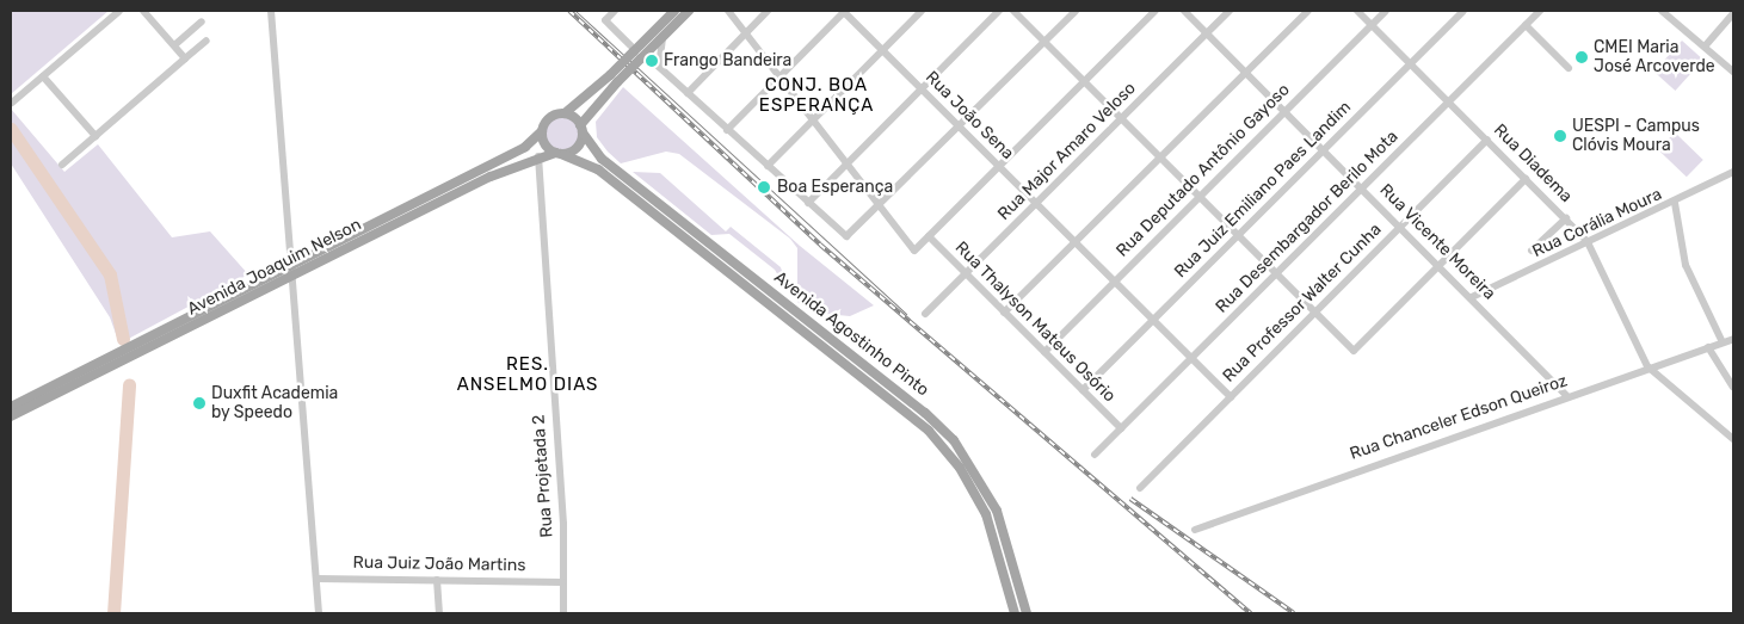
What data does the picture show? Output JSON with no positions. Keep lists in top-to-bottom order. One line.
{"streets":{"main road":["Avenida Joaquim Nelson","Avenida Agostinho Pinto"],"street":["Rua João Sena","Rua Major Amaro Veloso","Rua Diadema","Rua Deputado Antônio Gayoso","Rua Juiz Emiliano Paes Landim","Rua Desembargador Berilo Mota","Rua Corália Moura","Rua Vicente Moreira","Rua Professor Walter Cunha","Rua Thalyson Mateus Osório","Rua Chanceler Edson Queiroz","Rua Projetada 2","Rua Juiz João Martins"]},"crossings":[["Rua João Sena","Rua Major Amaro Veloso"],["Rua Major Amaro Veloso","Rua Vicente Moreira"],["Rua Major Amaro Veloso","Rua Thalyson Mateus Osório"],["Rua Diadema","Rua Deputado Antônio Gayoso"],["Rua Diadema","Rua Juiz Emiliano Paes Landim"],["Rua Diadema","Rua Desembargador Berilo Mota"],["Rua Diadema","Rua Corália Moura"],["Rua Diadema","Rua Professor Walter Cunha"],["Rua Diadema","Rua Chanceler Edson Queiroz"],["Rua Deputado Antônio Gayoso","Rua Vicente Moreira"],["Rua Deputado Antônio Gayoso","Rua Thalyson Mateus Osório"],["Rua Juiz Emiliano Paes Landim","Rua Vicente Moreira"],["Rua Juiz Emiliano Paes Landim","Rua Thalyson Mateus Osório"],["Rua Desembargador Berilo Mota","Rua Vicente Moreira"],["Rua Desembargador Berilo Mota","Rua Thalyson Mateus Osório"],["Rua Corália Moura","Rua Vicente Moreira"],["Rua Vicente Moreira","Rua Professor Walter Cunha"],["Rua Vicente Moreira","Rua Chanceler Edson Queiroz"],["Avenida Joaquim Nelson","Avenida Agostinho Pinto"],["Avenida Joaquim Nelson","Rua Projetada 2"],["Rua Projetada 2","Rua Juiz João Martins"]],"districts":["CONJ. BOA ESPERANÇA","RES. ANSELMO DIAS"],"places":["CMEI Maria José Arcoverde","Frango Bandeira","UESPI - Campus Clóvis Moura","Boa Esperança","Duxfit Academia by Speedo"]}
